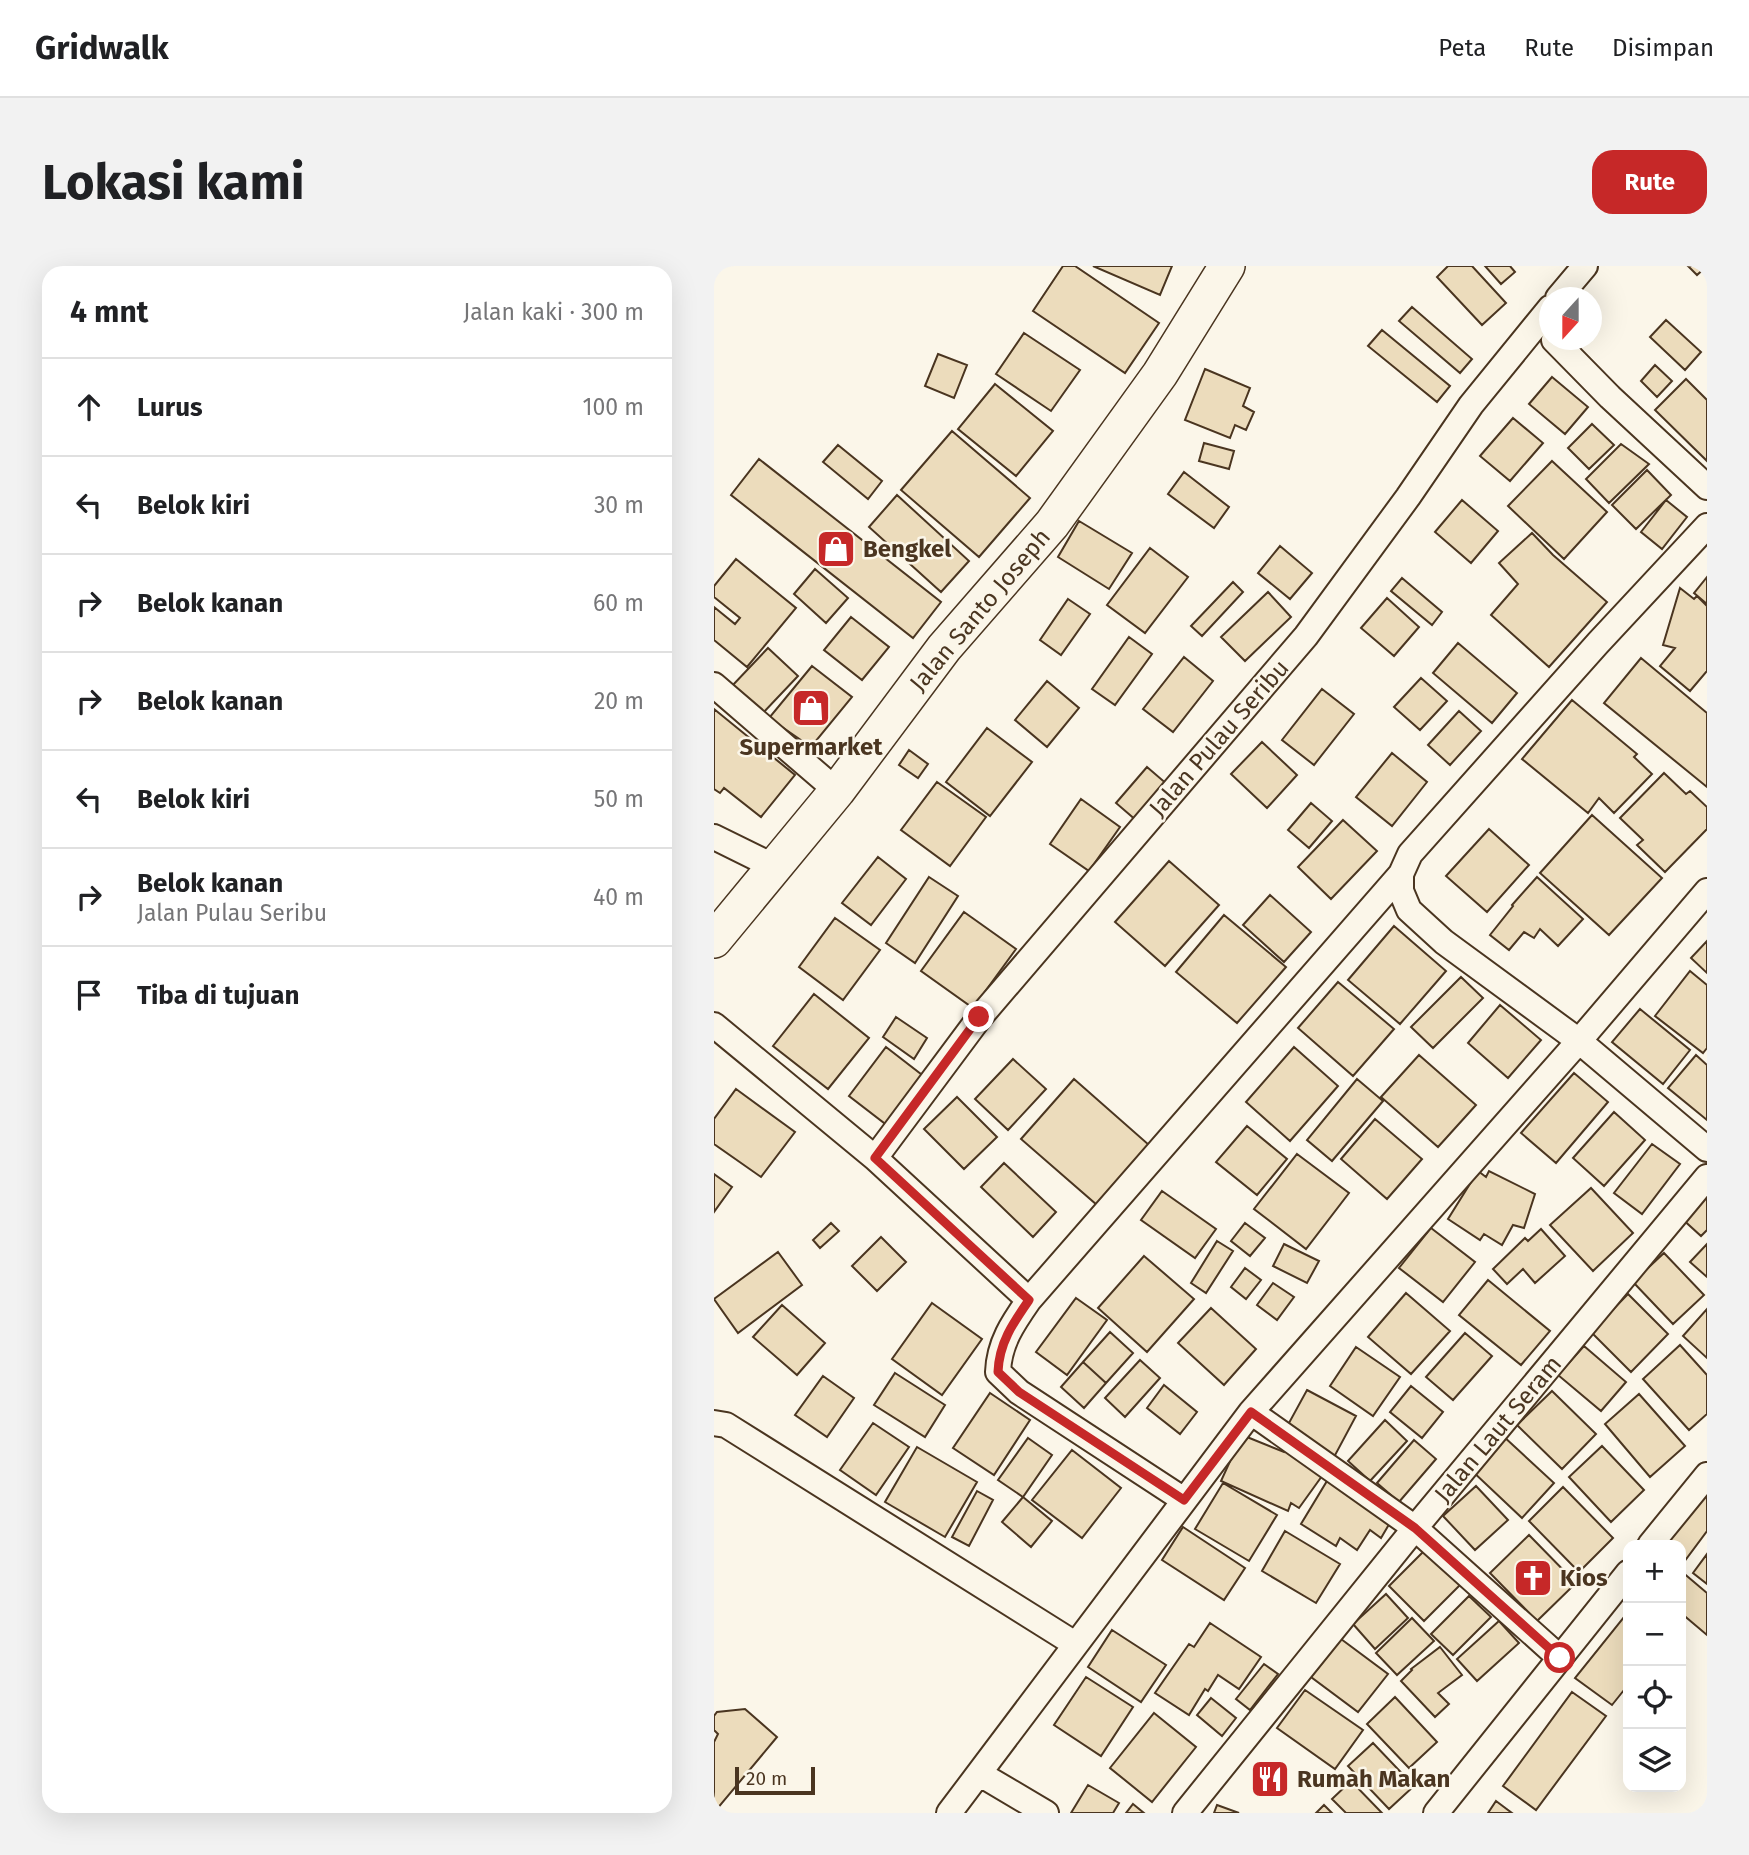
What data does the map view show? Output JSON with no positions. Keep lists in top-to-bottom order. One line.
{"streets":{"main road":["Jalan Santo Joseph"],"street":["Jalan Pulau Seribu","Jalan Laut Seram"]},"places":{"shop":["Bengkel","Supermarket"],"church":["Kios"],"restaurant":["Rumah Makan"]},"scale_bar":"20 m","north":"bottom","page":{"header":"Gridwalk","nav":["Peta","Rute","Disimpan"],"buttons":"Rute","title":"Lokasi kami","heading":["4 mnt","Jalan kaki · 300 m"],"list":[["Lurus","100 m"],["Belok kiri","30 m"],["Belok kanan","60 m"],["Belok kanan","20 m"],["Belok kiri","50 m"],["Belok kanan","Jalan Pulau Seribu","40 m"],"Tiba di tujuan"],"map_buttons":["+","−"],"scale":"20 m"}}
